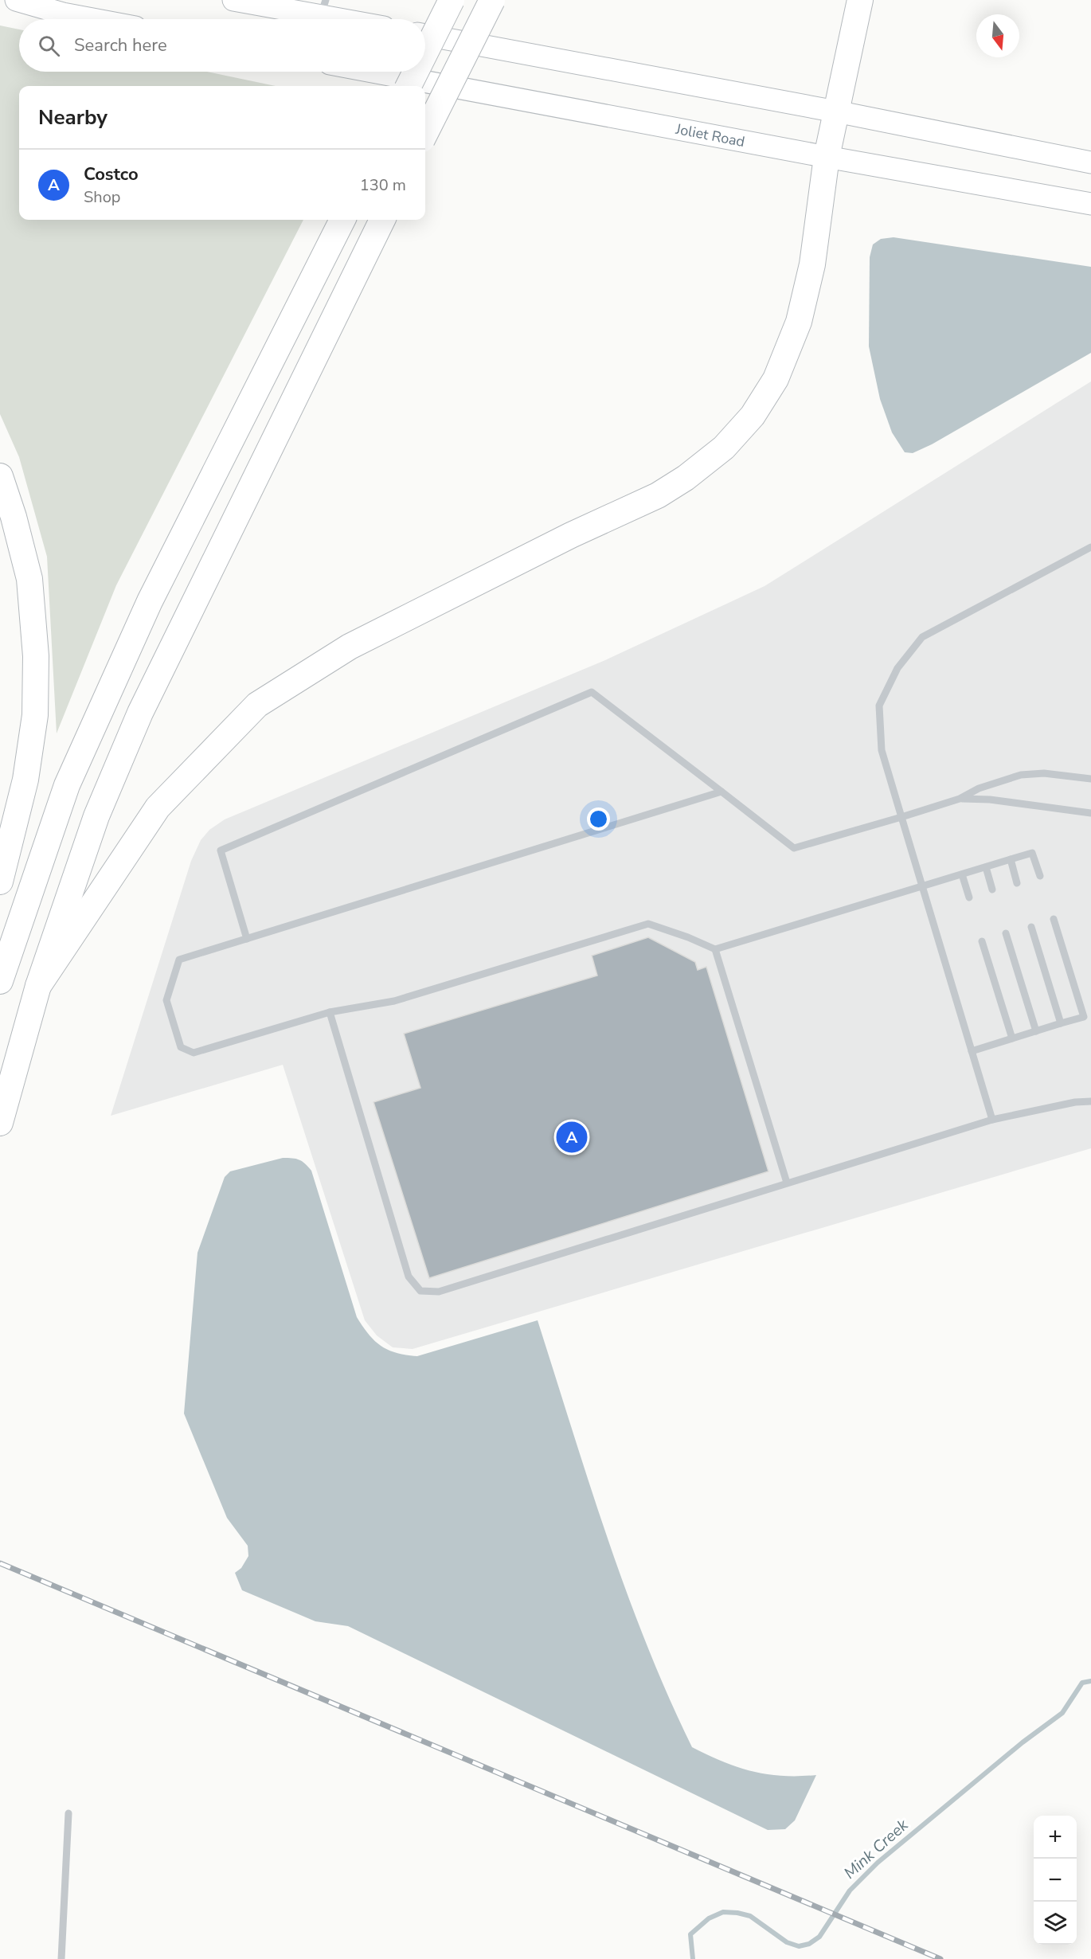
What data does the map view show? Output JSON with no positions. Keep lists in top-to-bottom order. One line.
{"streets":{"main road":["Joliet Road"]},"water":["Mink Creek"],"north":"bottom","page":{"search":"Search here","heading":"Nearby","list":[{"mark":"A","name":"Costco","note":"Shop","value":"130 m"}],"pins":"A","map_buttons":["+","−"]}}
